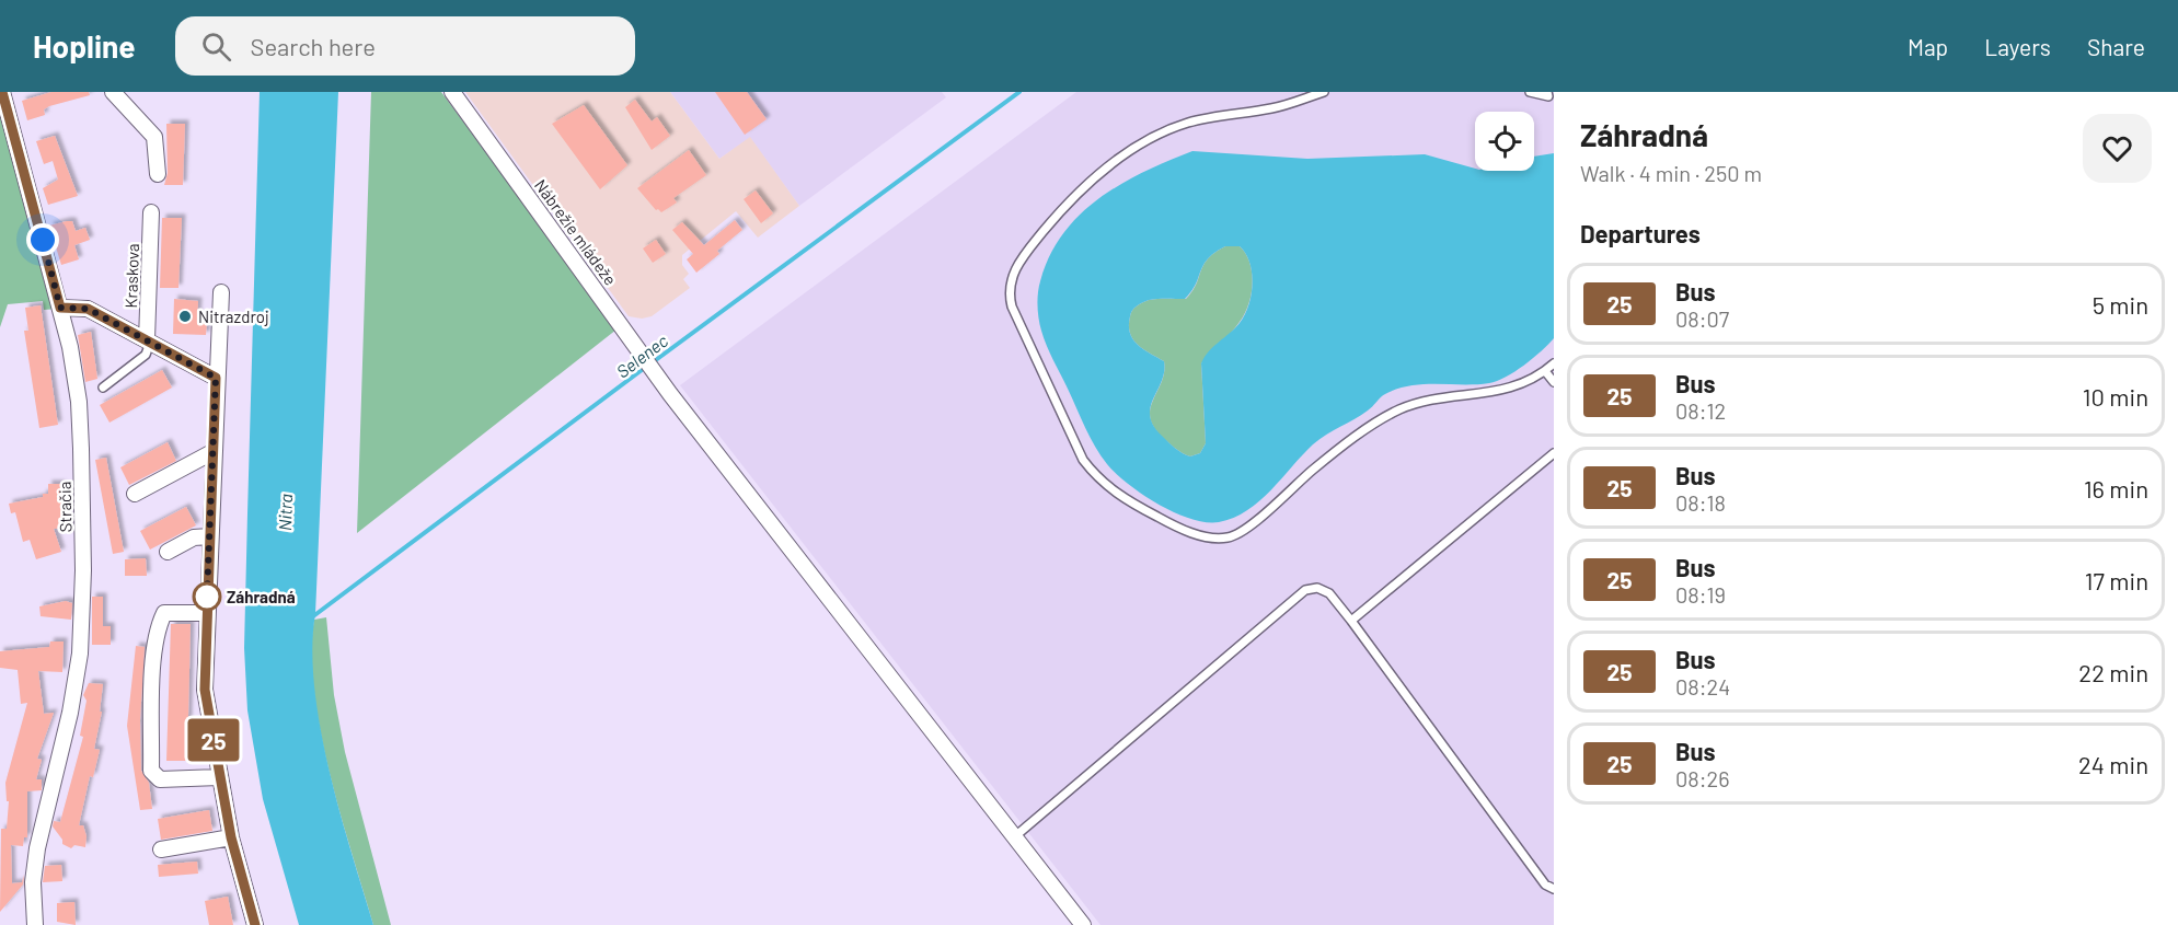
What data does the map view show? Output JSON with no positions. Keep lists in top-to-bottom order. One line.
{"streets":{"street":["Nábrežie mládeže","Kraskova","Stračia"]},"water":["Selenec","Nitra"],"places":["Nitrazdroj","Záhradná"],"lines":["bus line 25"],"page":{"header":"Hopline","search":"Search here","nav":["Map","Layers","Share"],"on_map":"25","heading":[["Záhradná","Walk · 4 min · 250 m"],"Departures"],"list":[{"mark":"25","name":"Bus","note":"08:07","value":"5 min"},{"mark":"25","name":"Bus","note":"08:12","value":"10 min"},{"mark":"25","name":"Bus","note":"08:18","value":"16 min"},{"mark":"25","name":"Bus","note":"08:19","value":"17 min"},{"mark":"25","name":"Bus","note":"08:24","value":"22 min"},{"mark":"25","name":"Bus","note":"08:26","value":"24 min"}]}}
